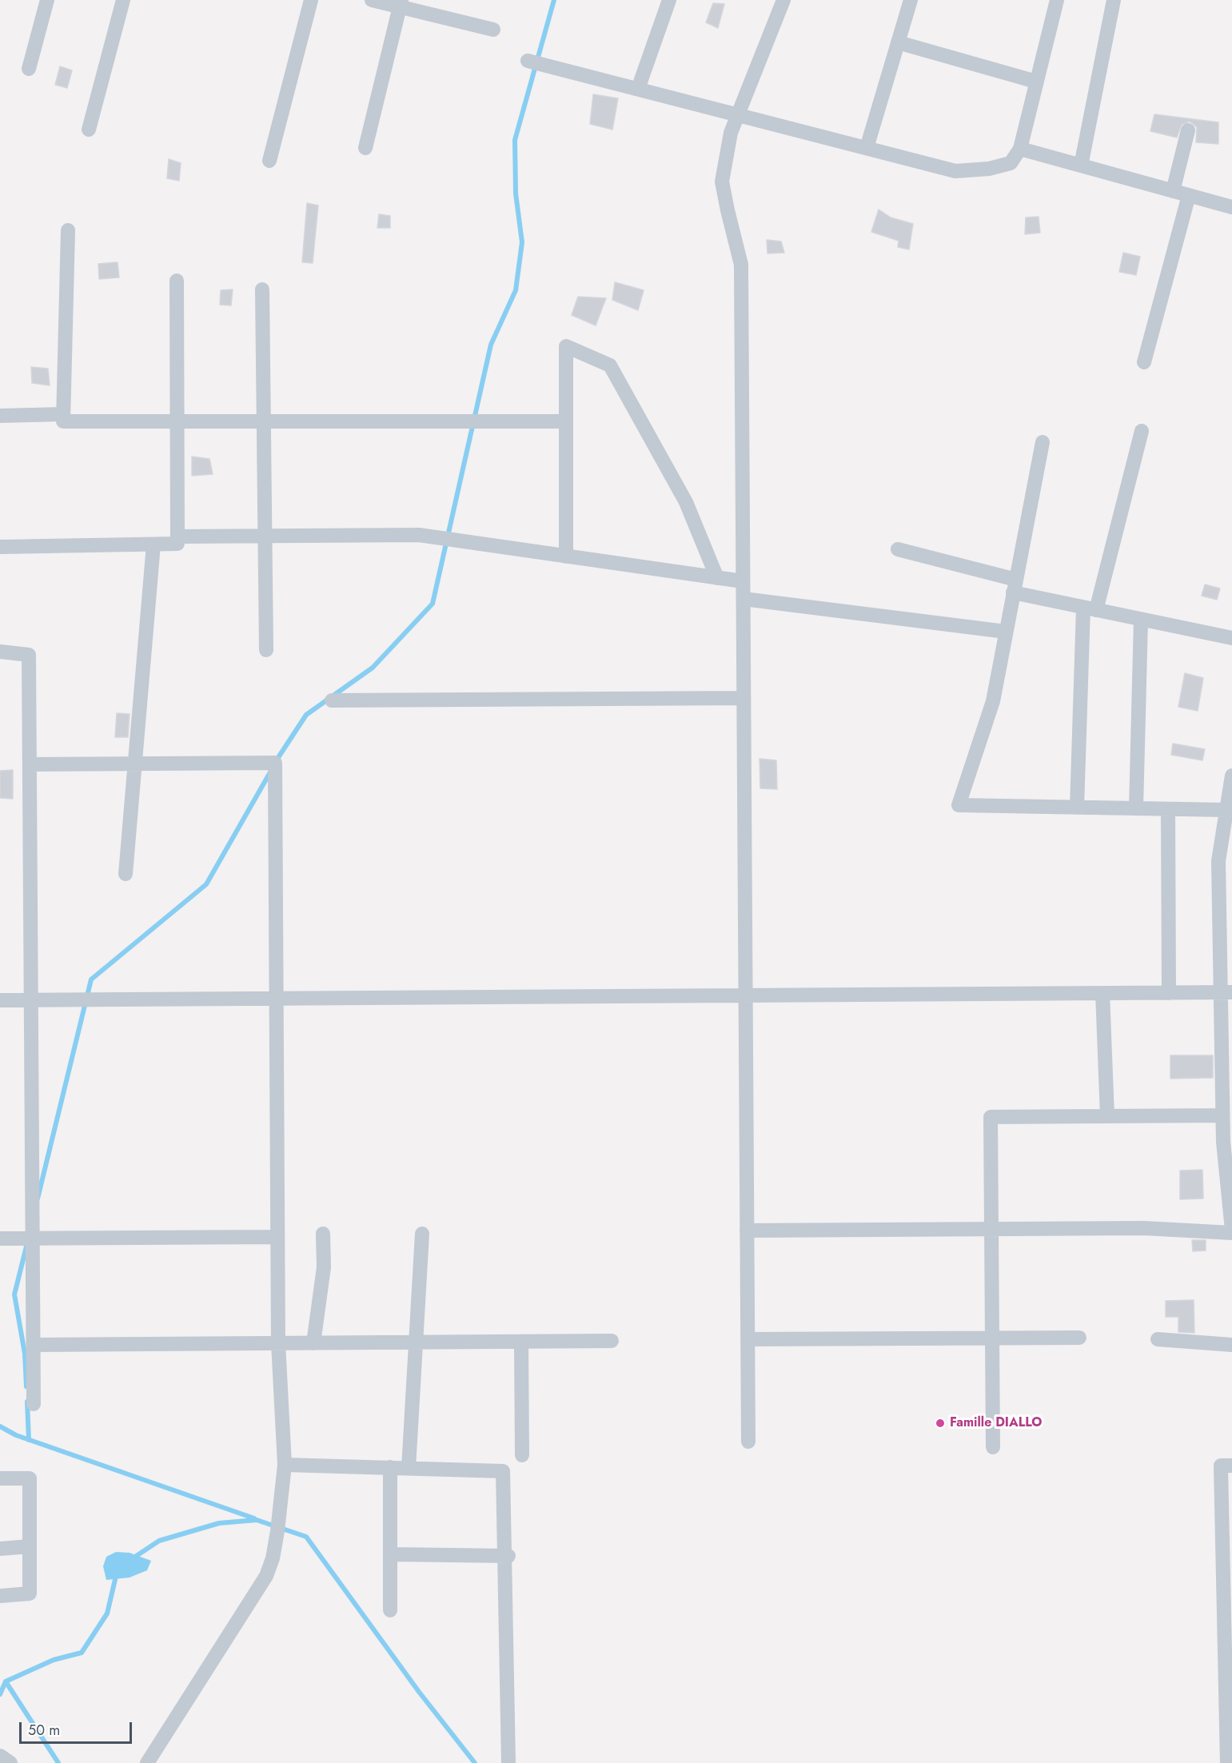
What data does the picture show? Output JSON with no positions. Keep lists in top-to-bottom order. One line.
{"places":["Famille DIALLO"],"scale_bar":"50 m"}
